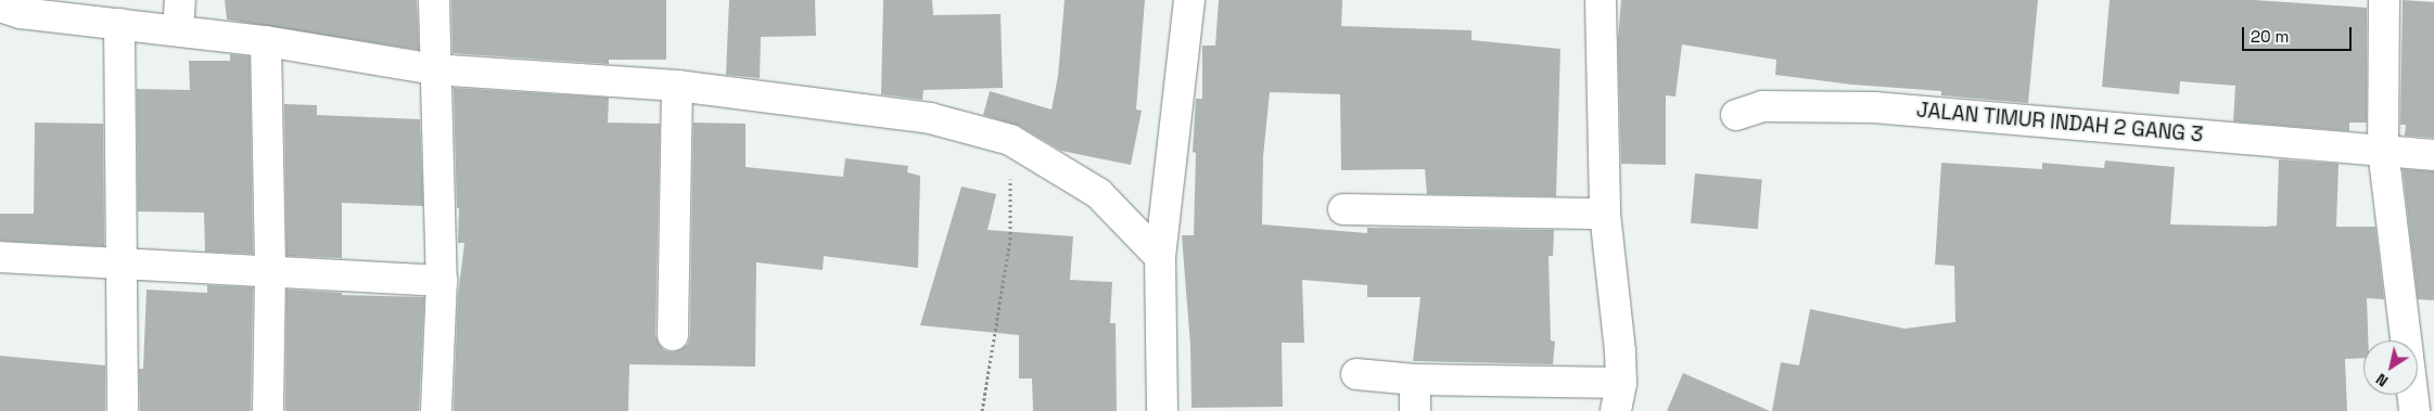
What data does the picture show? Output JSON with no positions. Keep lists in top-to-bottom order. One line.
{"streets":{"street":["JALAN TIMUR INDAH 2 GANG 3"]},"scale_bar":"20 m","north":"bottom left"}
